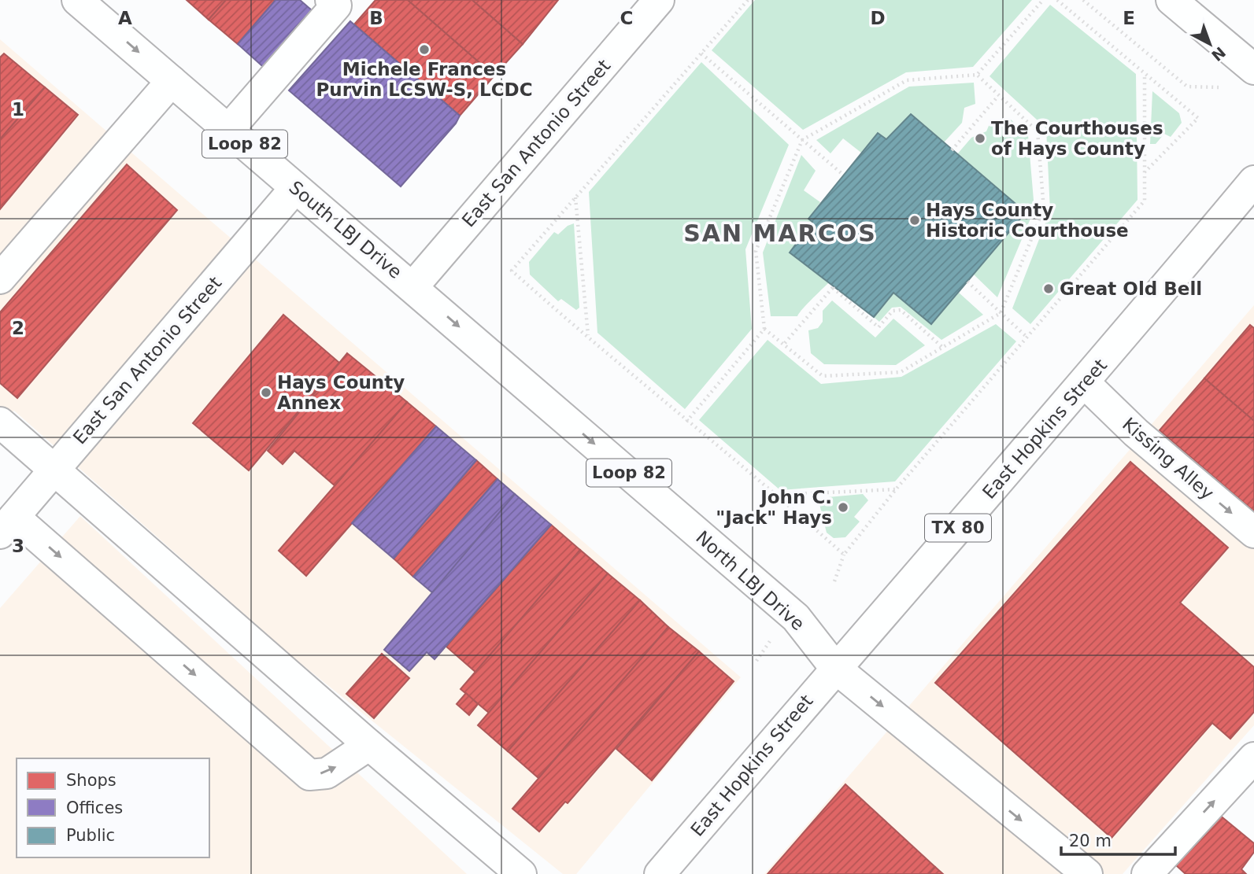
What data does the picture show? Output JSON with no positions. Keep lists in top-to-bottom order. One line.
{"streets":{"main road":["East San Antonio Street","Loop 82","South LBJ Drive","East Hopkins Street","Kissing Alley","TX 80","North LBJ Drive"]},"crossings":[["East San Antonio Street","South LBJ Drive"],["East San Antonio Street","North LBJ Drive"],["South LBJ Drive","North LBJ Drive"],["East Hopkins Street","Kissing Alley"],["East Hopkins Street","North LBJ Drive"]],"one_way":["Kissing Alley","North LBJ Drive"],"districts":["SAN MARCOS"],"places":["Michele Frances Purvin LCSW-S, LCDC","The Courthouses of Hays County","Hays County Historic Courthouse","Great Old Bell","Hays County Annex","John C. \"Jack\" Hays"],"legend":["Shops","Offices","Public"],"scale_bar":"20 m","north":"bottom right","grid":{"columns":["A","B","C","D","E"],"rows":["1","2","3"]}}
